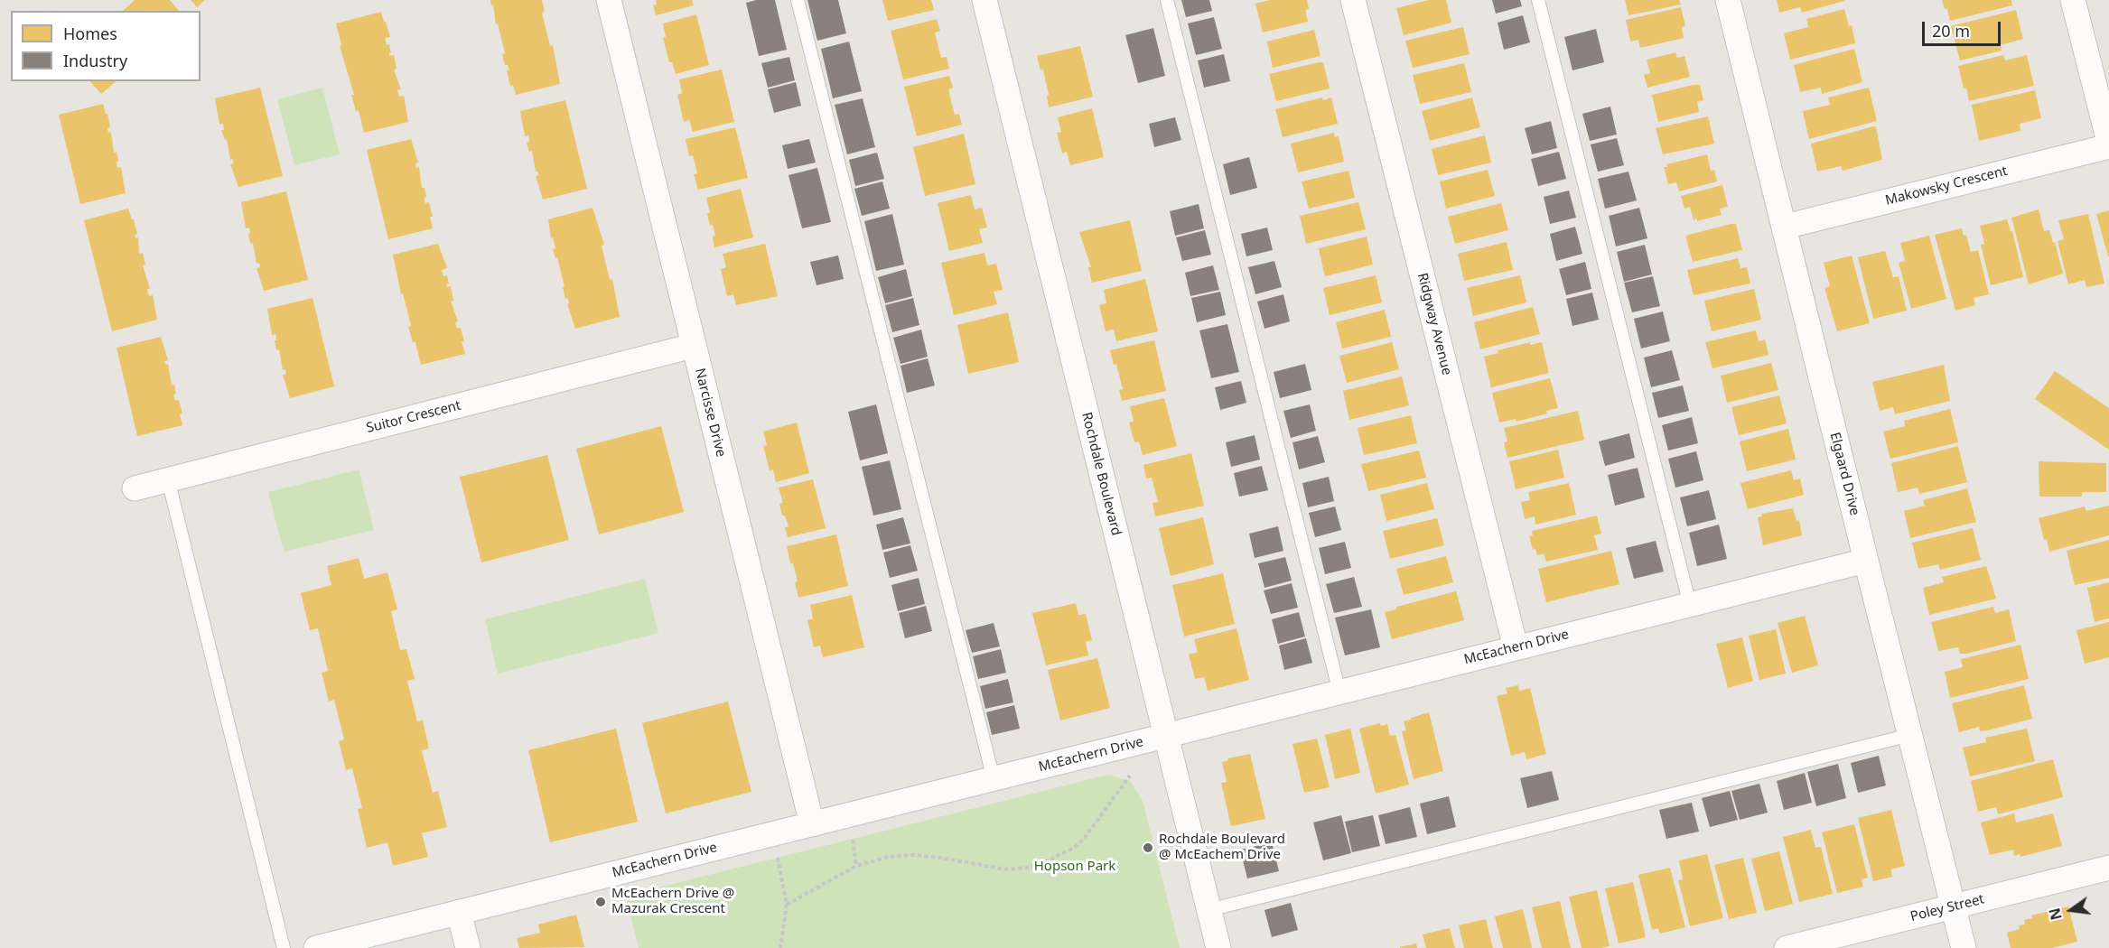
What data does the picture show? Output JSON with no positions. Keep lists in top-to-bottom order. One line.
{"streets":{"street":["Makowsky Crescent","Ridgway Avenue","Narcisse Drive","Suitor Crescent","Rochdale Boulevard","Elgaard Drive","McEachern Drive","Poley Street"]},"crossings":[["Makowsky Crescent","Elgaard Drive"],["Ridgway Avenue","McEachern Drive"],["Narcisse Drive","Suitor Crescent"],["Narcisse Drive","McEachern Drive"],["Rochdale Boulevard","McEachern Drive"],["Elgaard Drive","McEachern Drive"],["Elgaard Drive","Poley Street"]],"parks":["Hopson Park"],"places":["Rochdale Boulevard @ McEachem Drive","McEachern Drive @ Mazurak Crescent"],"legend":["Homes","Industry"],"scale_bar":"20 m","north":"left"}
